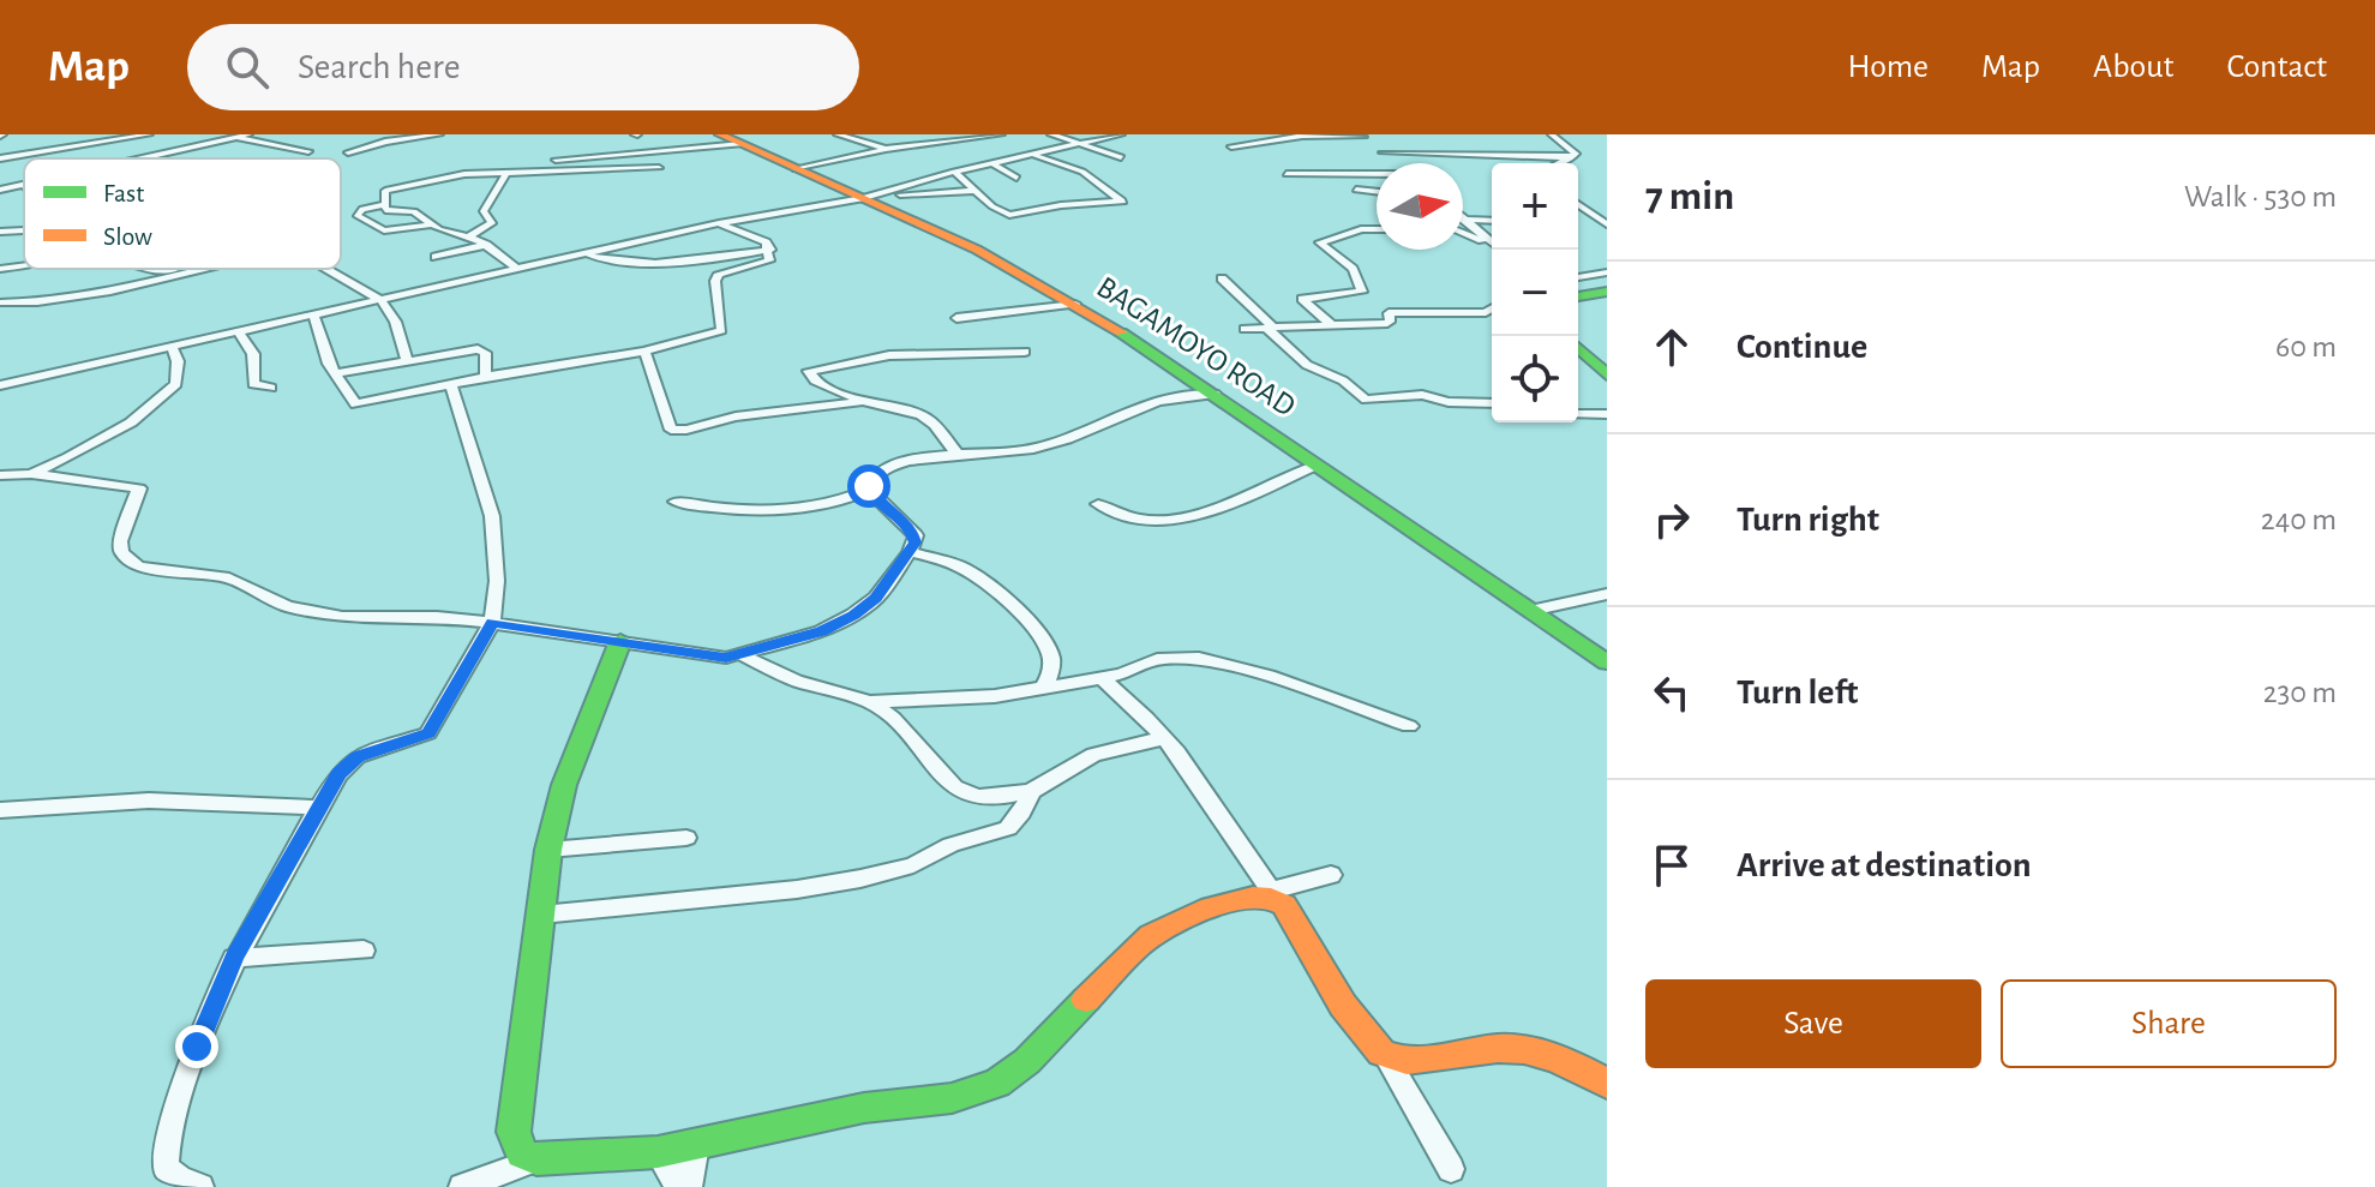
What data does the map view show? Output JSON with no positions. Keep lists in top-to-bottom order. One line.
{"streets":{"main road":["BAGAMOYO ROAD"]},"legend":["Fast","Slow"],"north":"right","page":{"header":"Map","search":"Search here","nav":["Home","Map","About","Contact"],"heading":["7 min","Walk · 530 m"],"map_buttons":["+","−"],"list":[["Continue","60 m"],["Turn right","240 m"],["Turn left","230 m"],"Arrive at destination"],"buttons":["Save","Share"]}}
